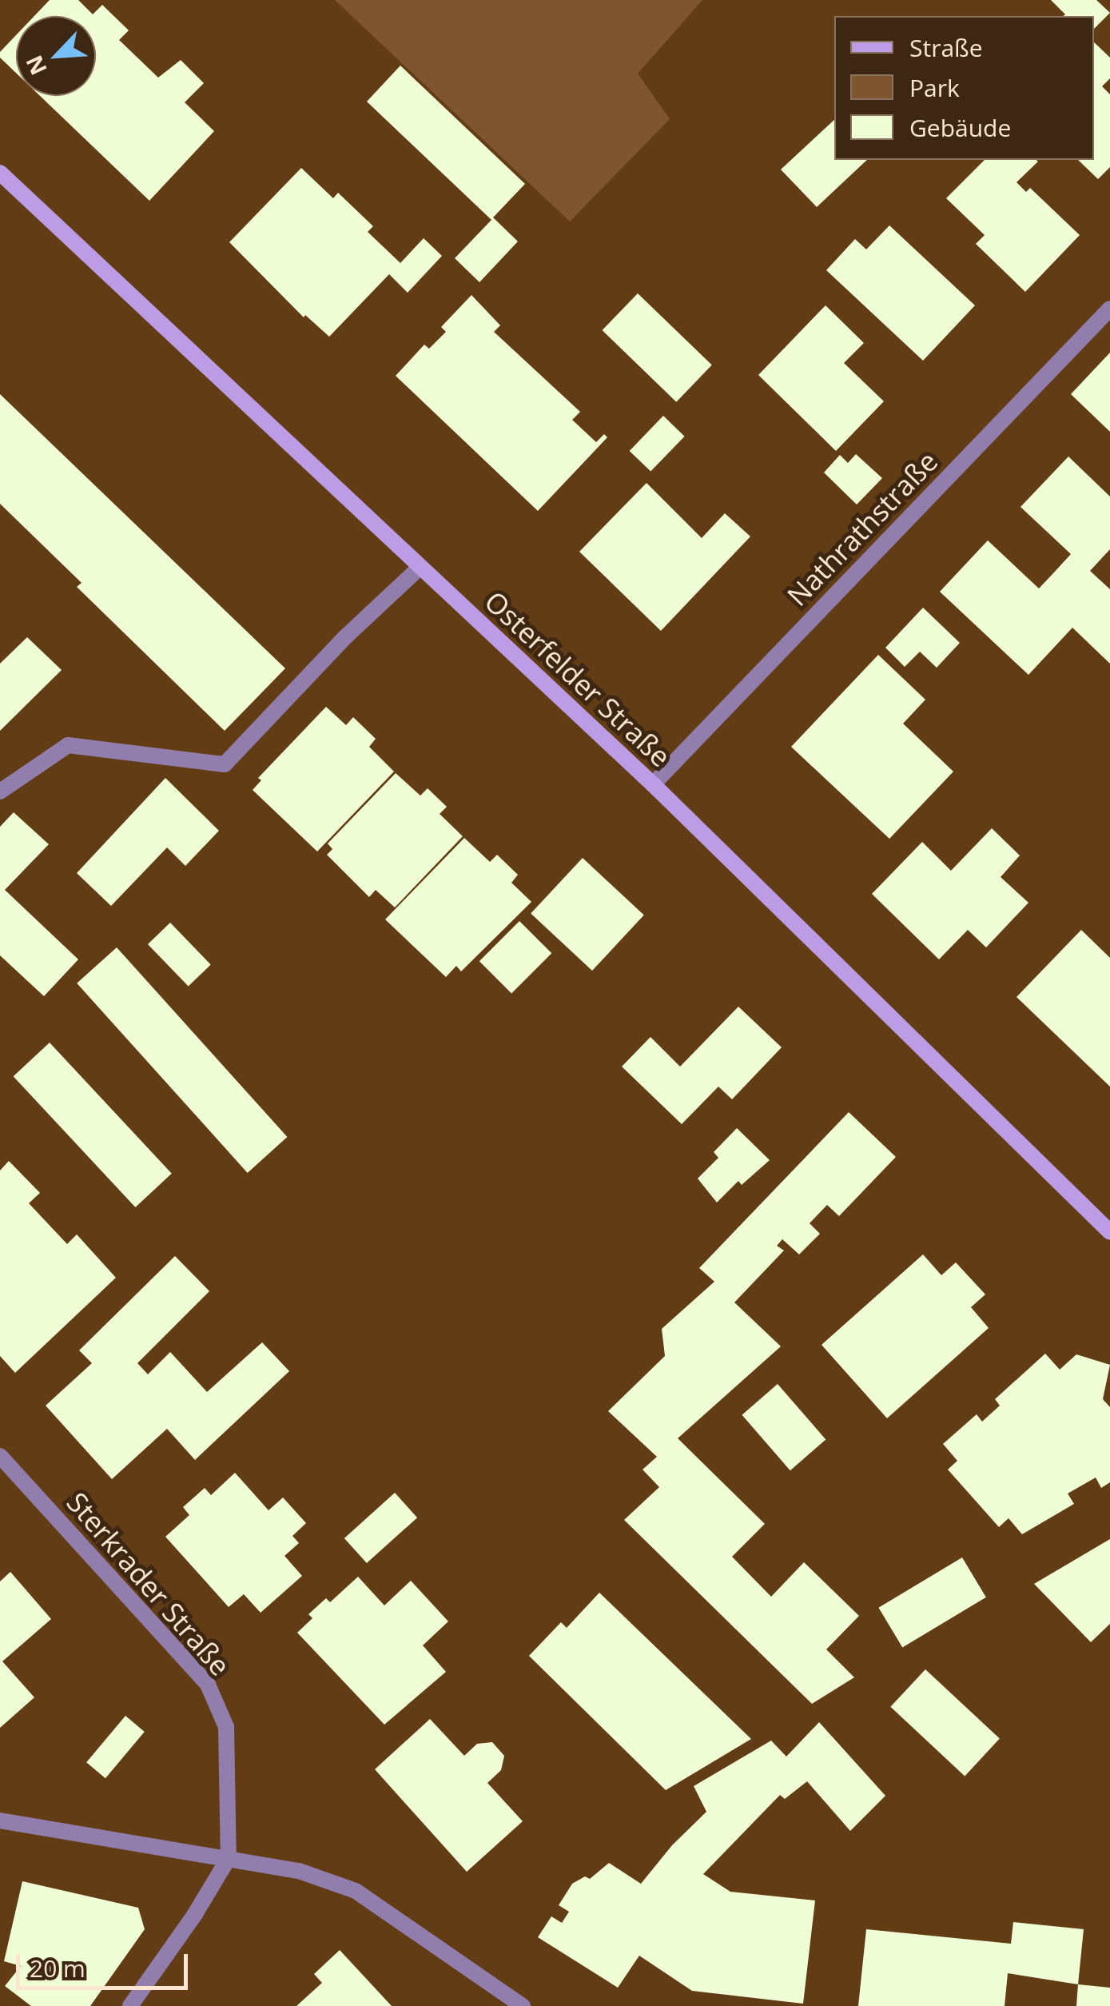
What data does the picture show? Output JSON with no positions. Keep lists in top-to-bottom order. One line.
{"streets":{"main road":["Osterfelder Straße"],"street":["Nathrathstraße","Sterkrader Straße"]},"crossings":[["Nathrathstraße","Osterfelder Straße"]],"legend":["Straße","Park","Gebäude"],"scale_bar":"20 m","north":"bottom left"}
